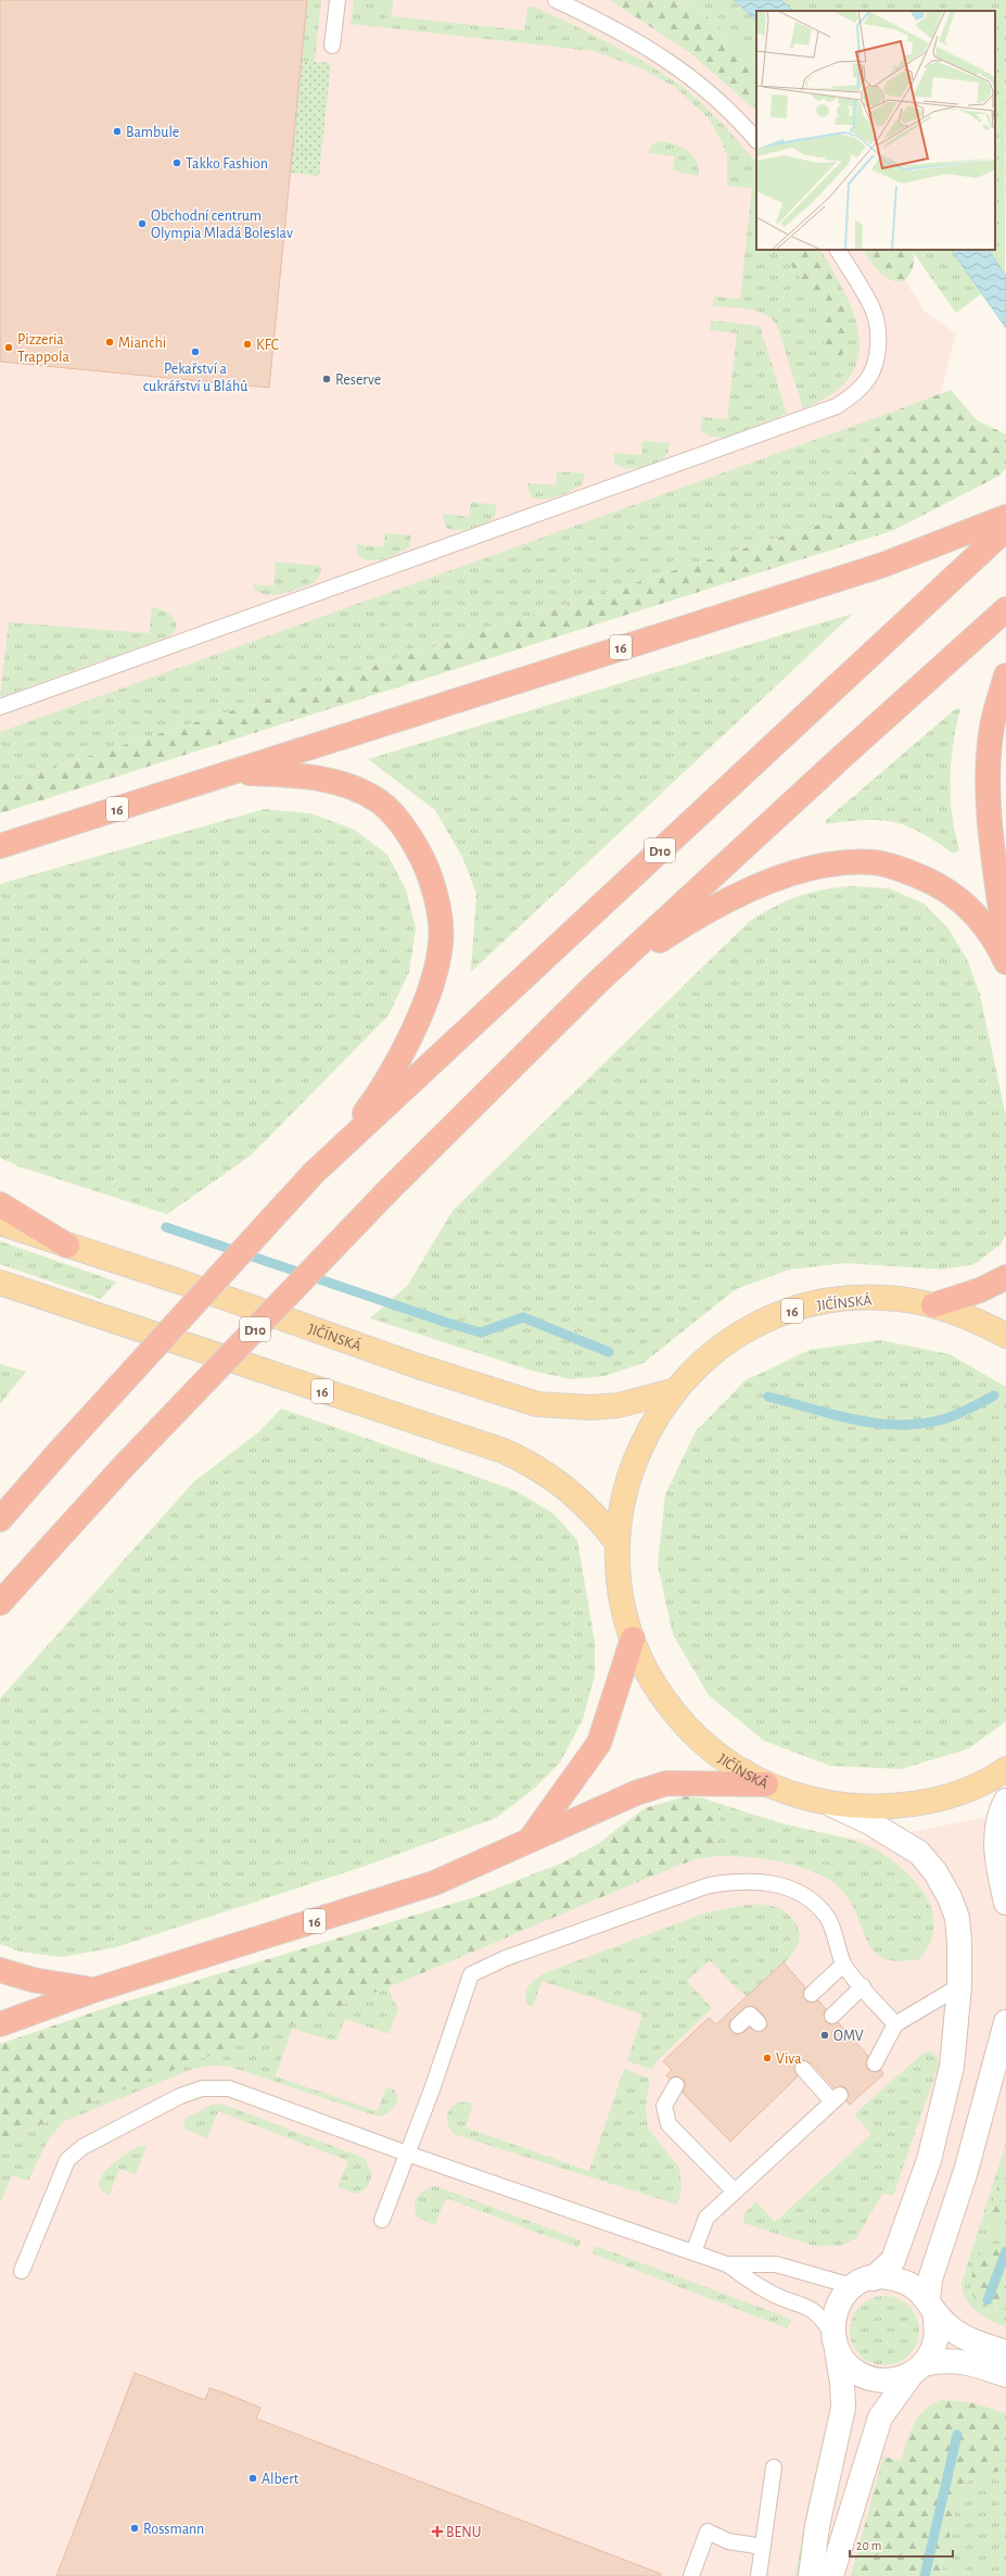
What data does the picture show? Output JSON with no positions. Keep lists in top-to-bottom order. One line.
{"streets":{"highway":["16","D10"],"main road":["JIČÍNSKÁ"]},"crossings":[["16","JIČÍNSKÁ"]],"places":{"other":["Bambule","Takko Fashion","Obchodní centrum Olympia Mladá Boleslav","Mianchi","KFC","Pizzeria Trappola","Pekařství a cukrářství u Bláhů","Reserve","OMV","Viva","Albert","Rossmann"],"health":["BENU"]},"scale_bar":"20 m"}
